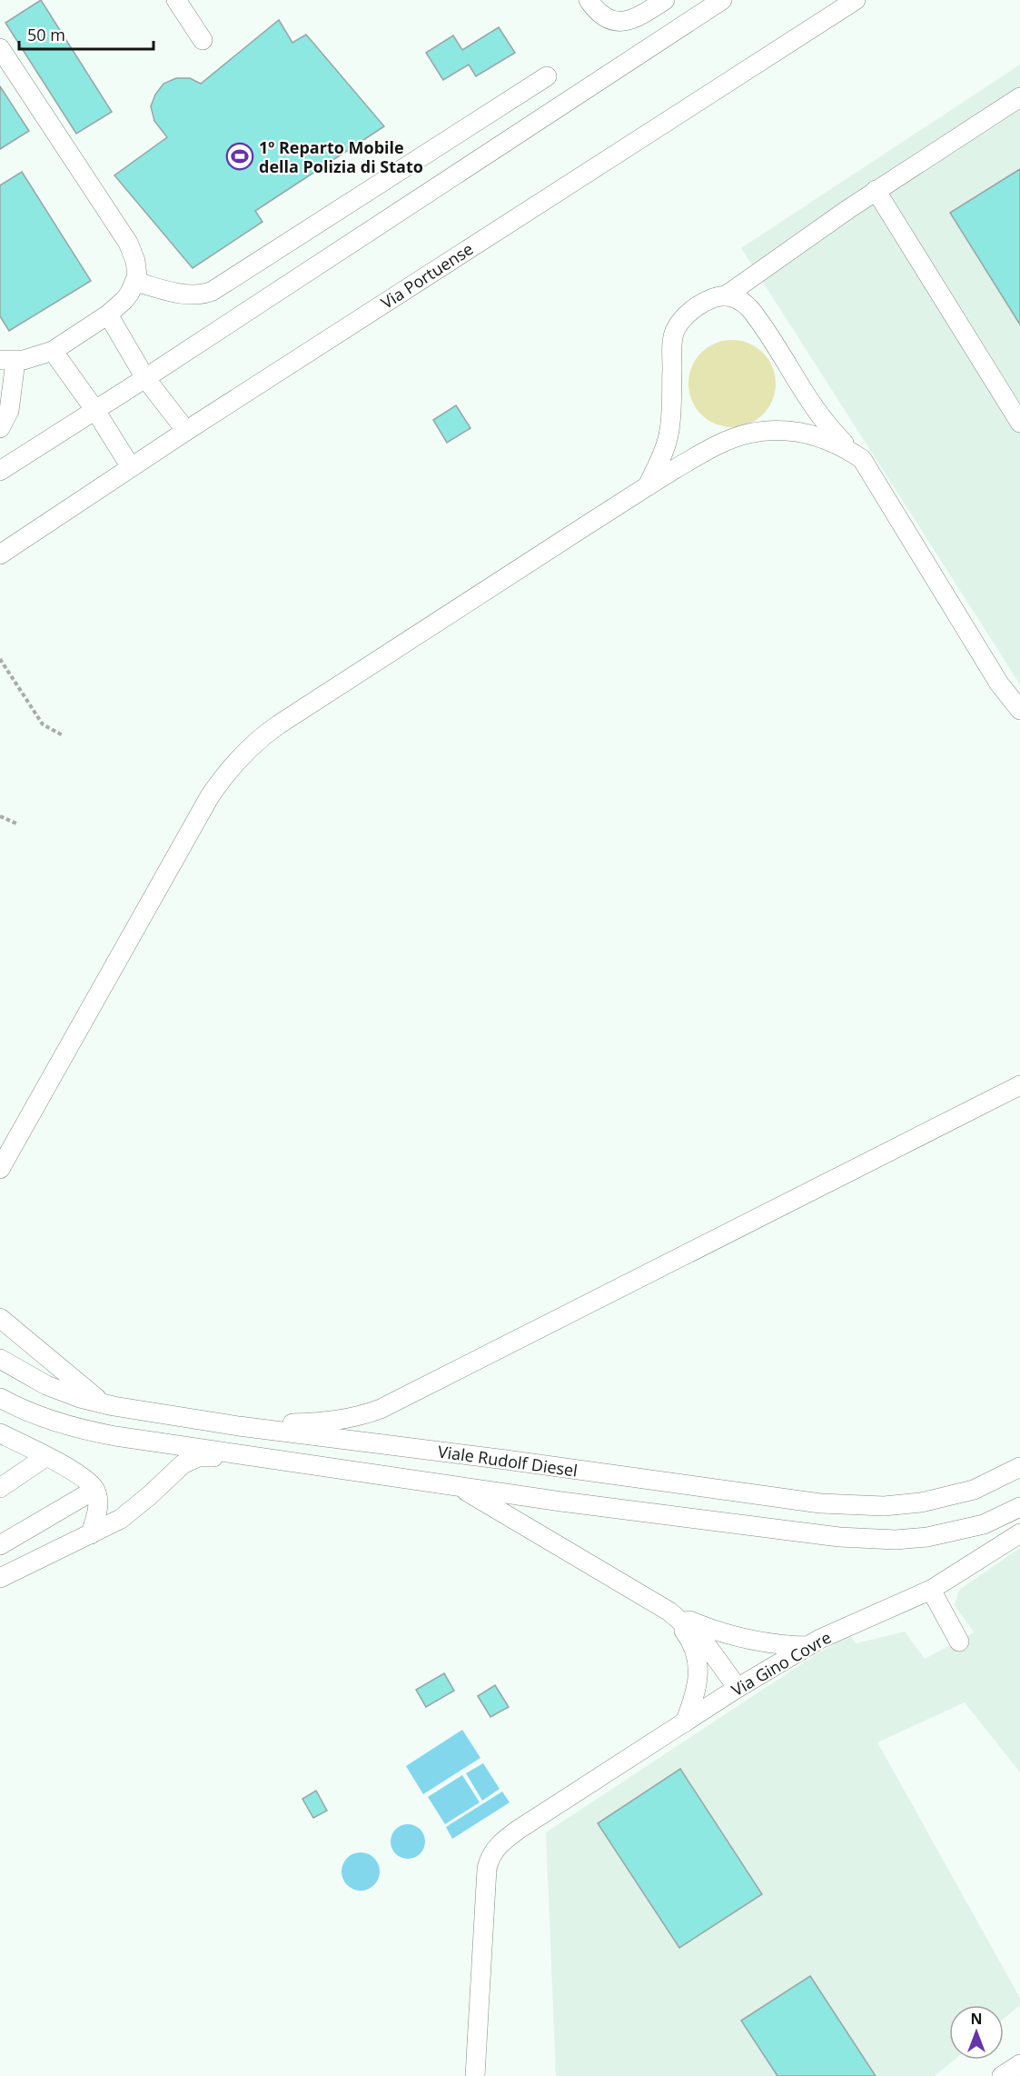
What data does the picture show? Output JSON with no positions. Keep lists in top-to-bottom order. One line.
{"streets":{"street":["Via Portuense","Viale Rudolf Diesel","Via Gino Covre"]},"places":{"sports":["1º Reparto Mobile della Polizia di Stato"]},"scale_bar":"50 m","north":"top"}
